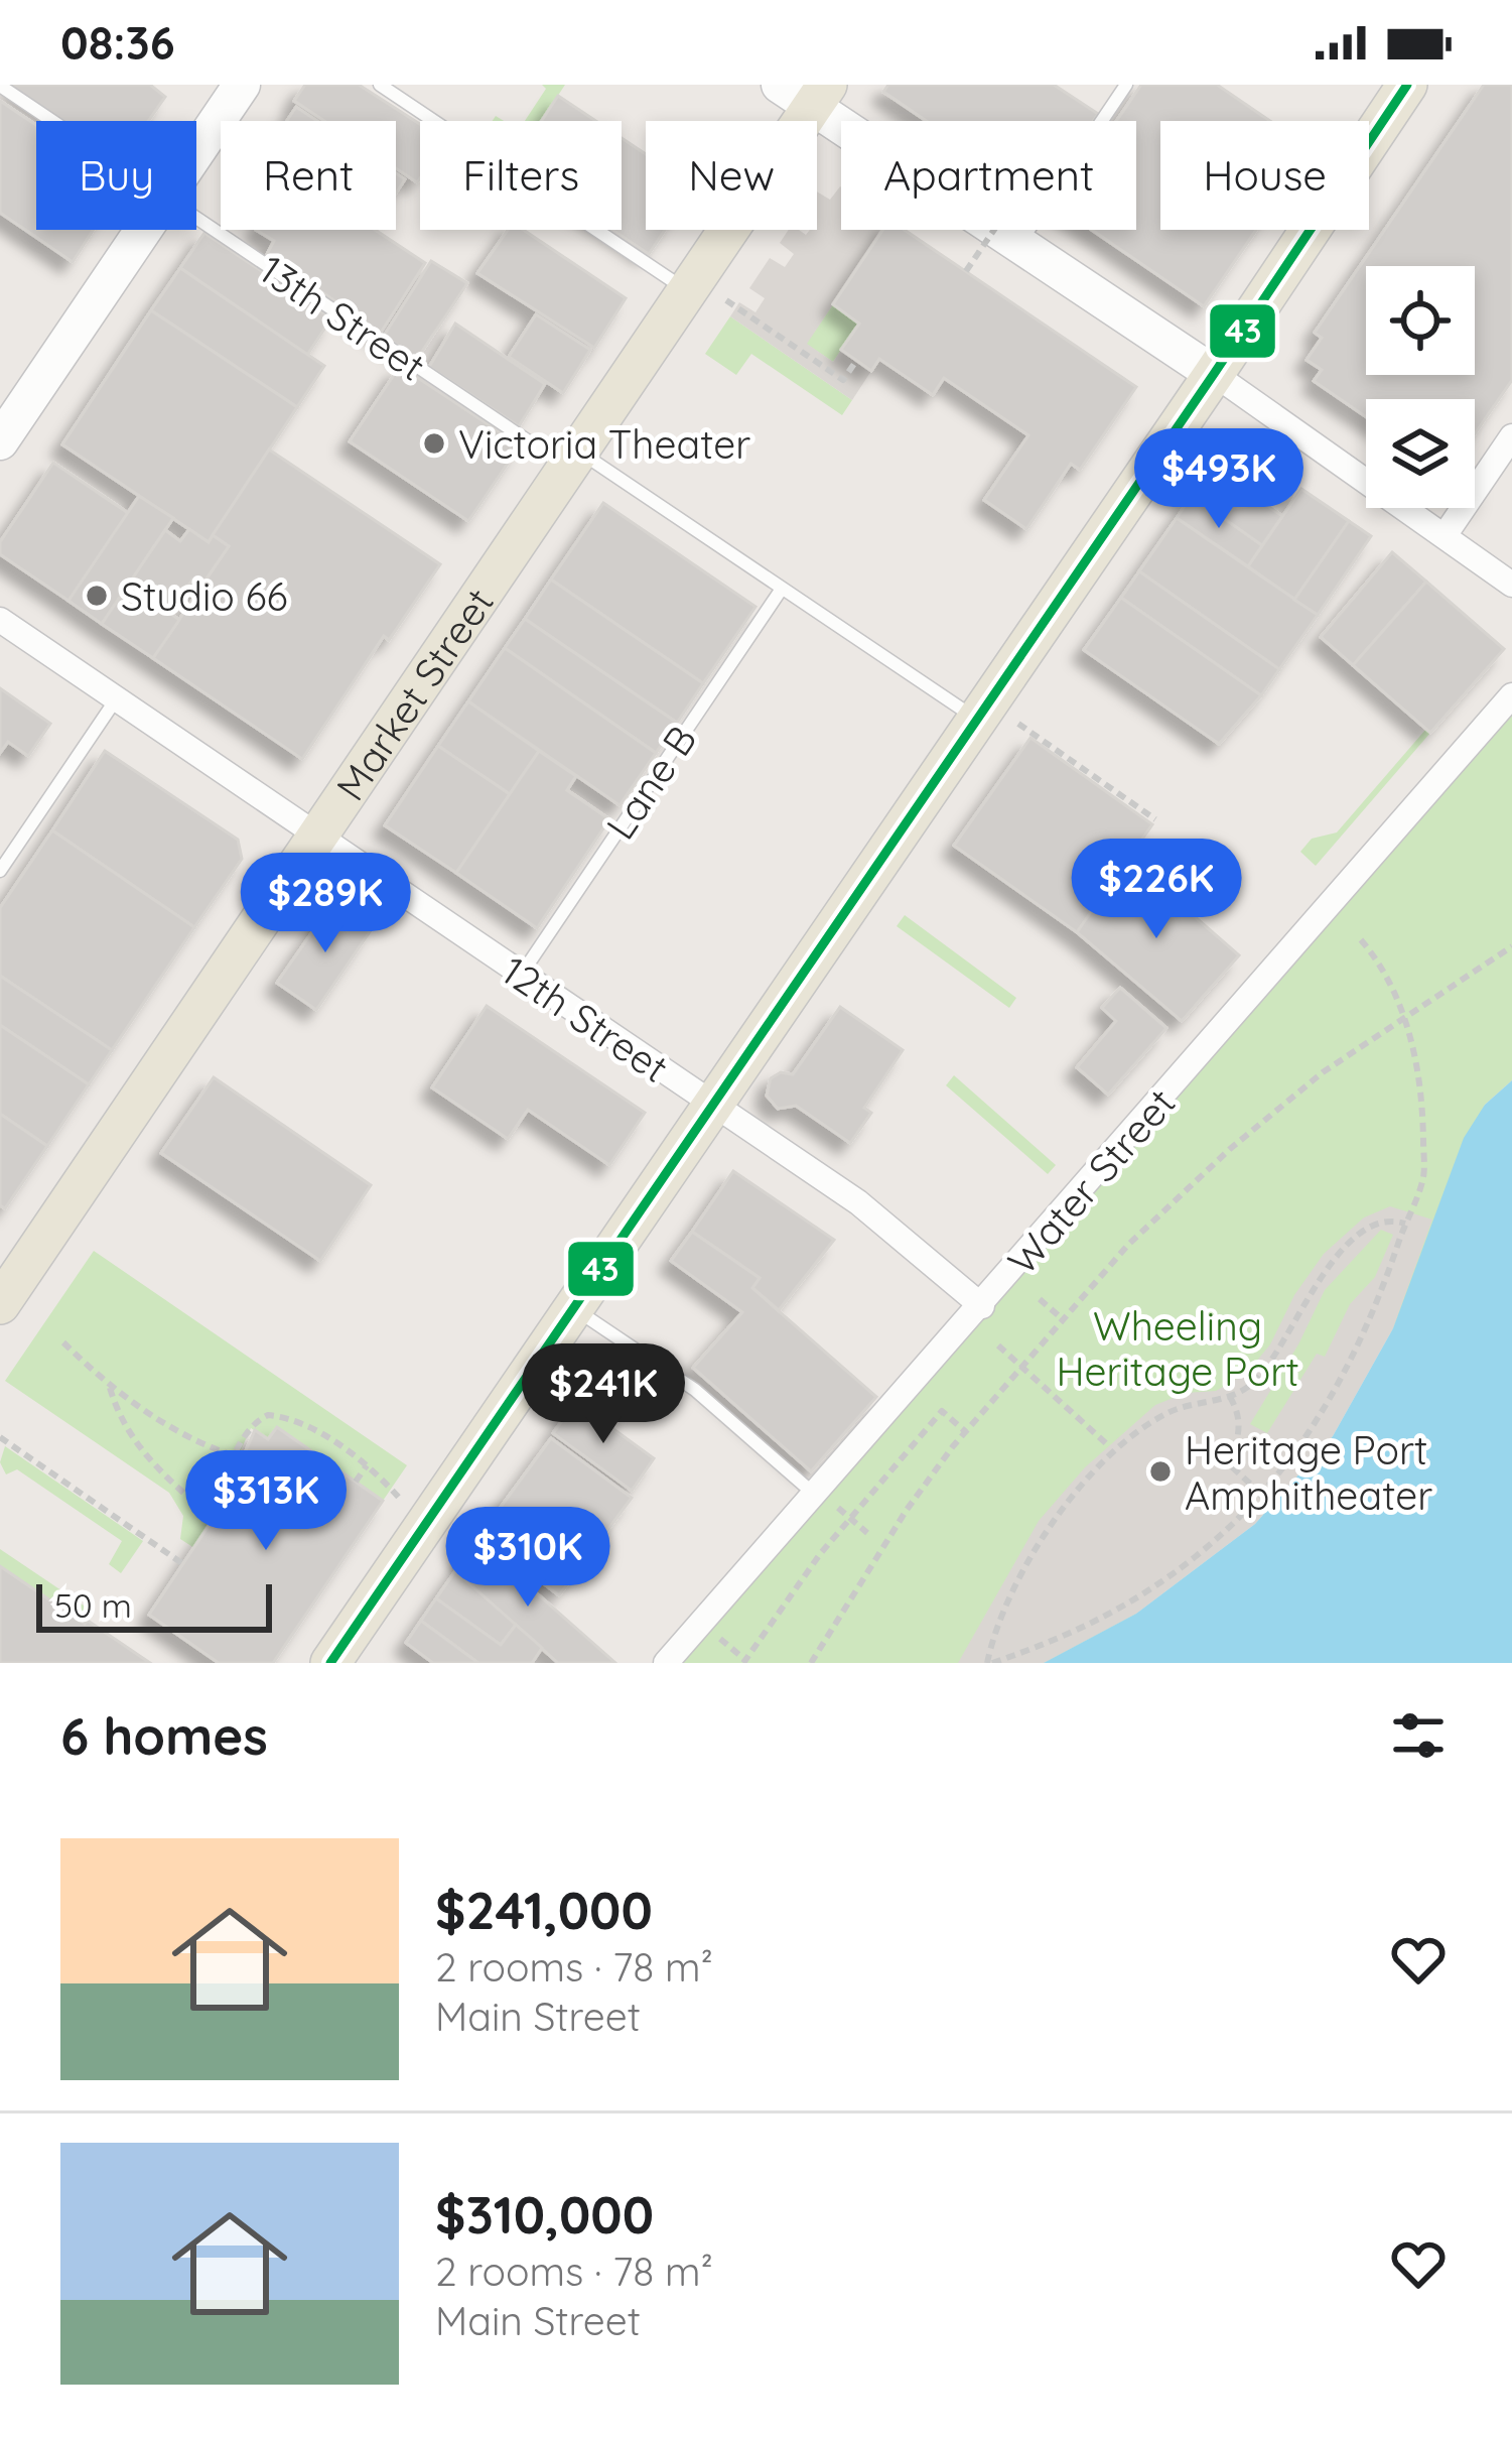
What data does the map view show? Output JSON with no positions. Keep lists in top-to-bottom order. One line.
{"streets":{"main road":["Market Street"],"street":["12th Street","Water Street"],"lane":["13th Street","Lane B"]},"crossings":[["13th Street","Market Street"],["13th Street","Lane B"],["Market Street","12th Street"],["Lane B","12th Street"],["12th Street","Water Street"]],"parks":["Wheeling Heritage Port"],"places":["Victoria Theater","Studio 66","Heritage Port Amphitheater"],"lines":["transit line 43"],"scale_bar":"50 m","page":{"status":"08:36","chip":["Buy","Rent","Filters","New","Apartment","House"],"price":["$493K","$226K","$289K","$241K","$313K","$310K"],"scale":"50 m","heading":"6 homes","list":[{"name":"$241,000","note":"2 rooms · 78 m² · Main Street"},{"name":"$310,000","note":"2 rooms · 78 m² · Main Street"}]}}
